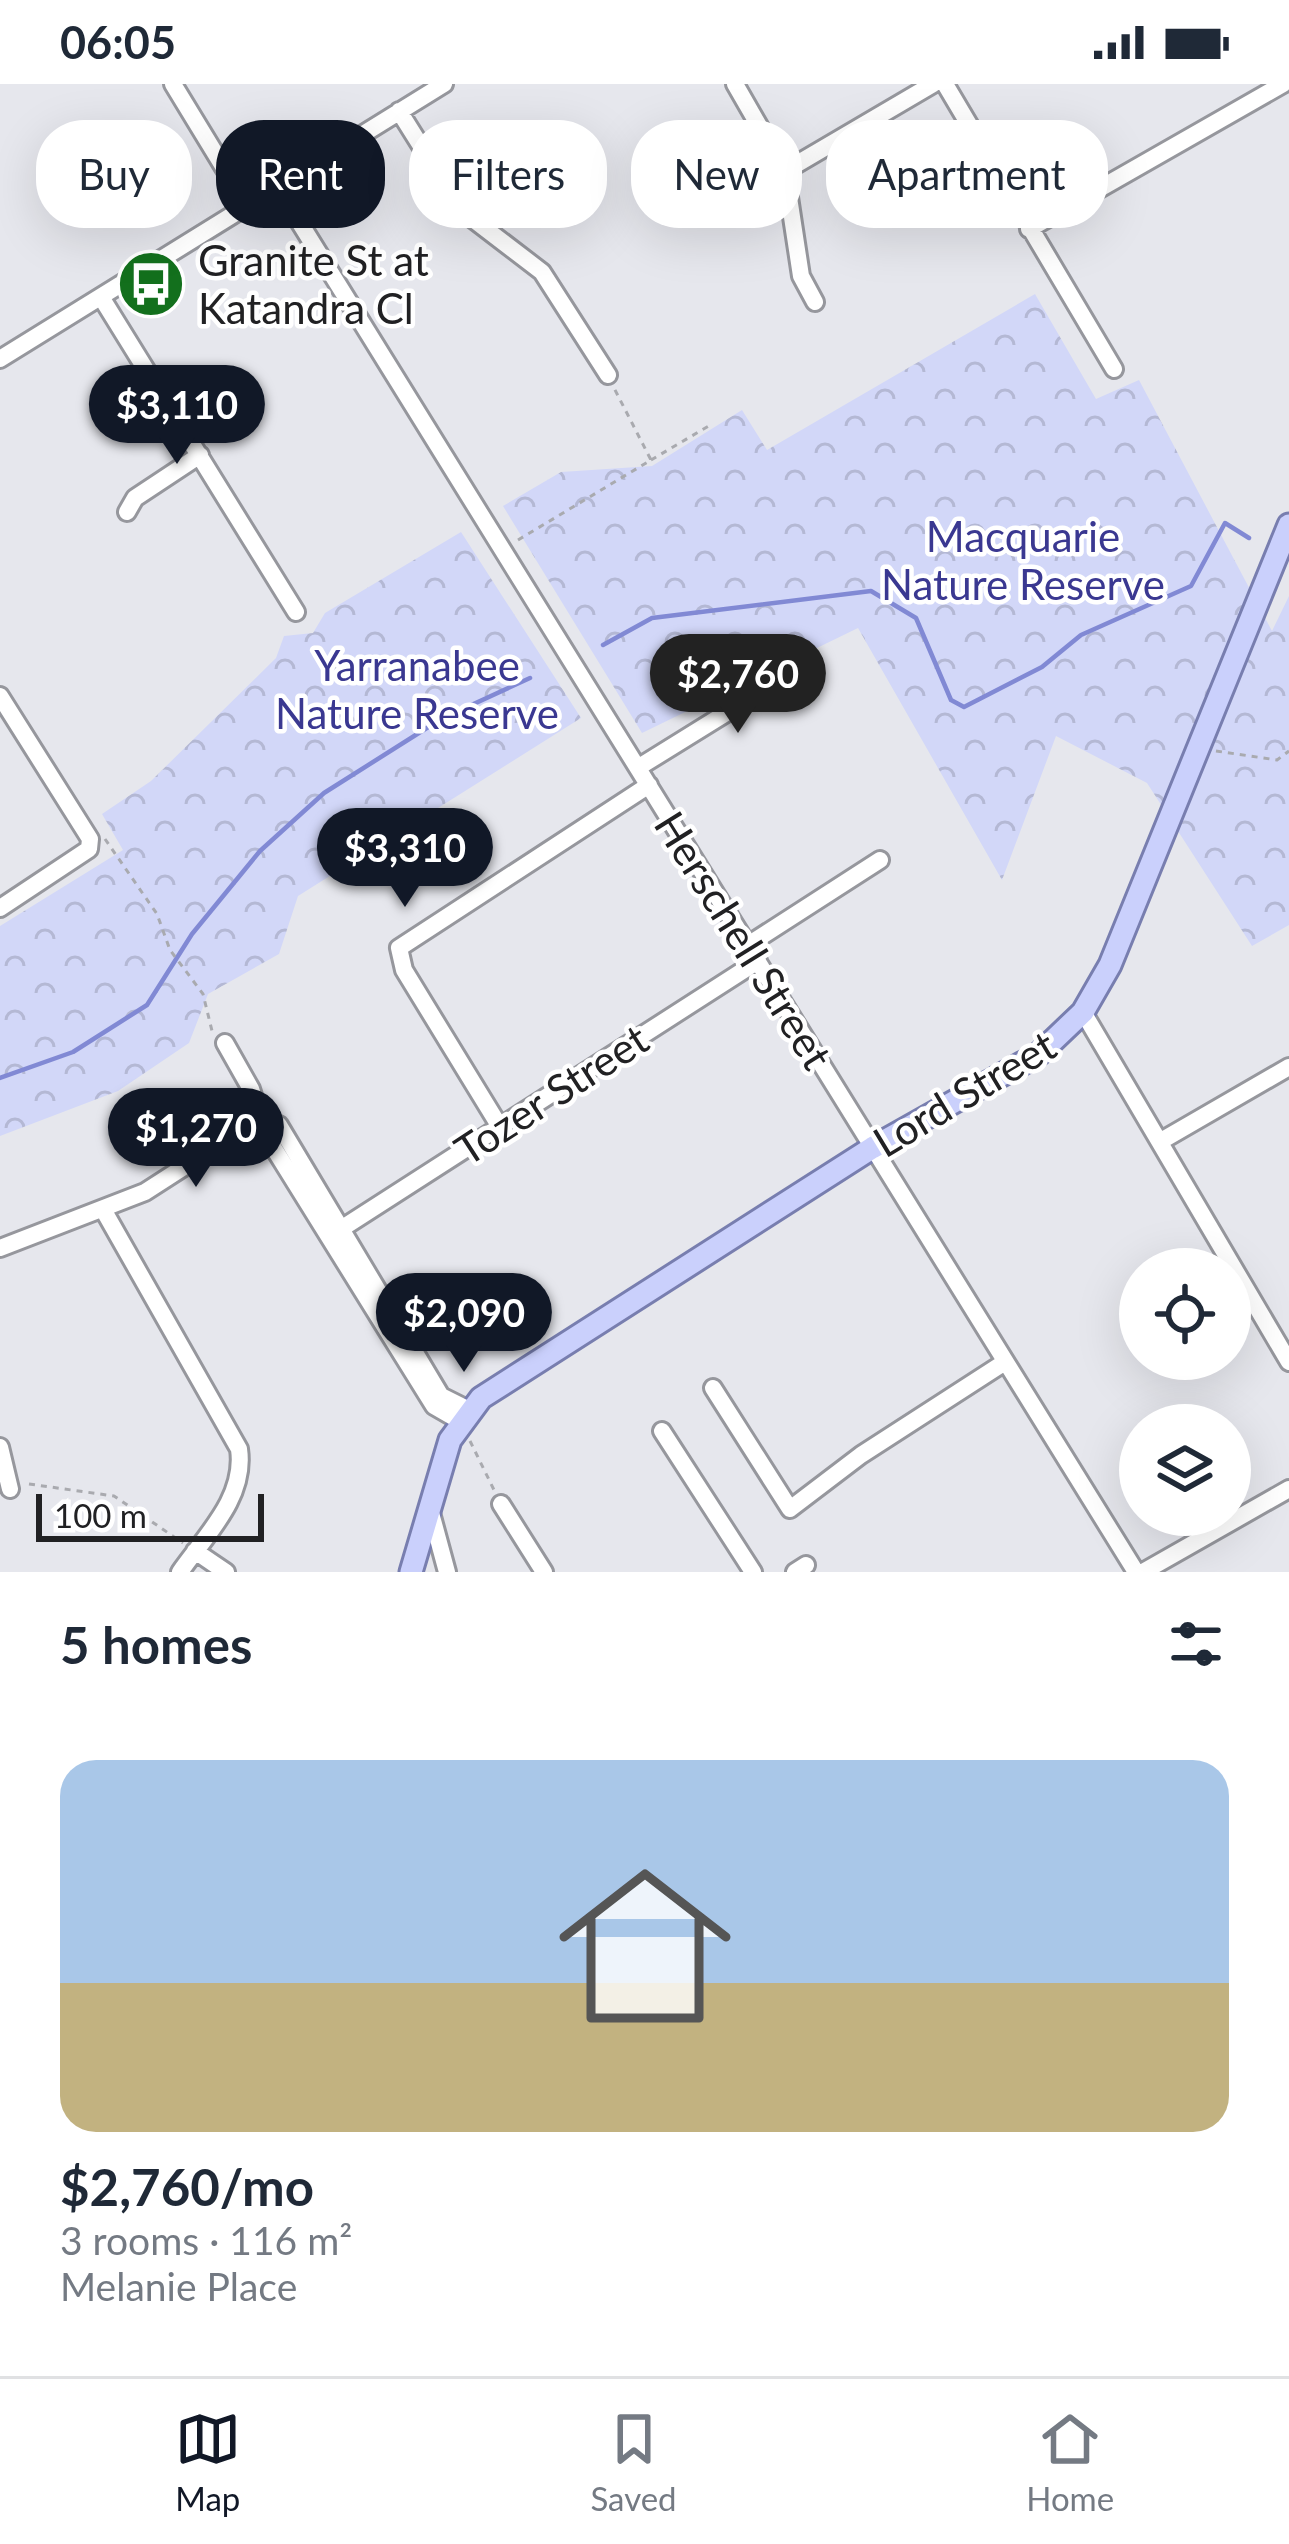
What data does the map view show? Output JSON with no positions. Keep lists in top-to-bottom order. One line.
{"streets":{"main road":["Lord Street"],"street":["Herschell Street","Tozer Street"]},"crossings":[["Herschell Street","Lord Street"],["Herschell Street","Tozer Street"]],"parks":["Macquarie Nature Reserve","Yarranabee Nature Reserve"],"places":{"bus stop":["Granite St at Katandra Cl"]},"scale_bar":"100 m","page":{"status":"06:05","chip":["Buy","Rent","Filters","New","Apartment"],"price":["$3,110","$2,760","$3,310","$1,270","$2,090"],"scale":"100 m","heading":"5 homes","list":[{"name":"$2,760/mo","note":"3 rooms · 116 m² · Melanie Place"}],"tabs":["Map","Saved","Home"]}}
